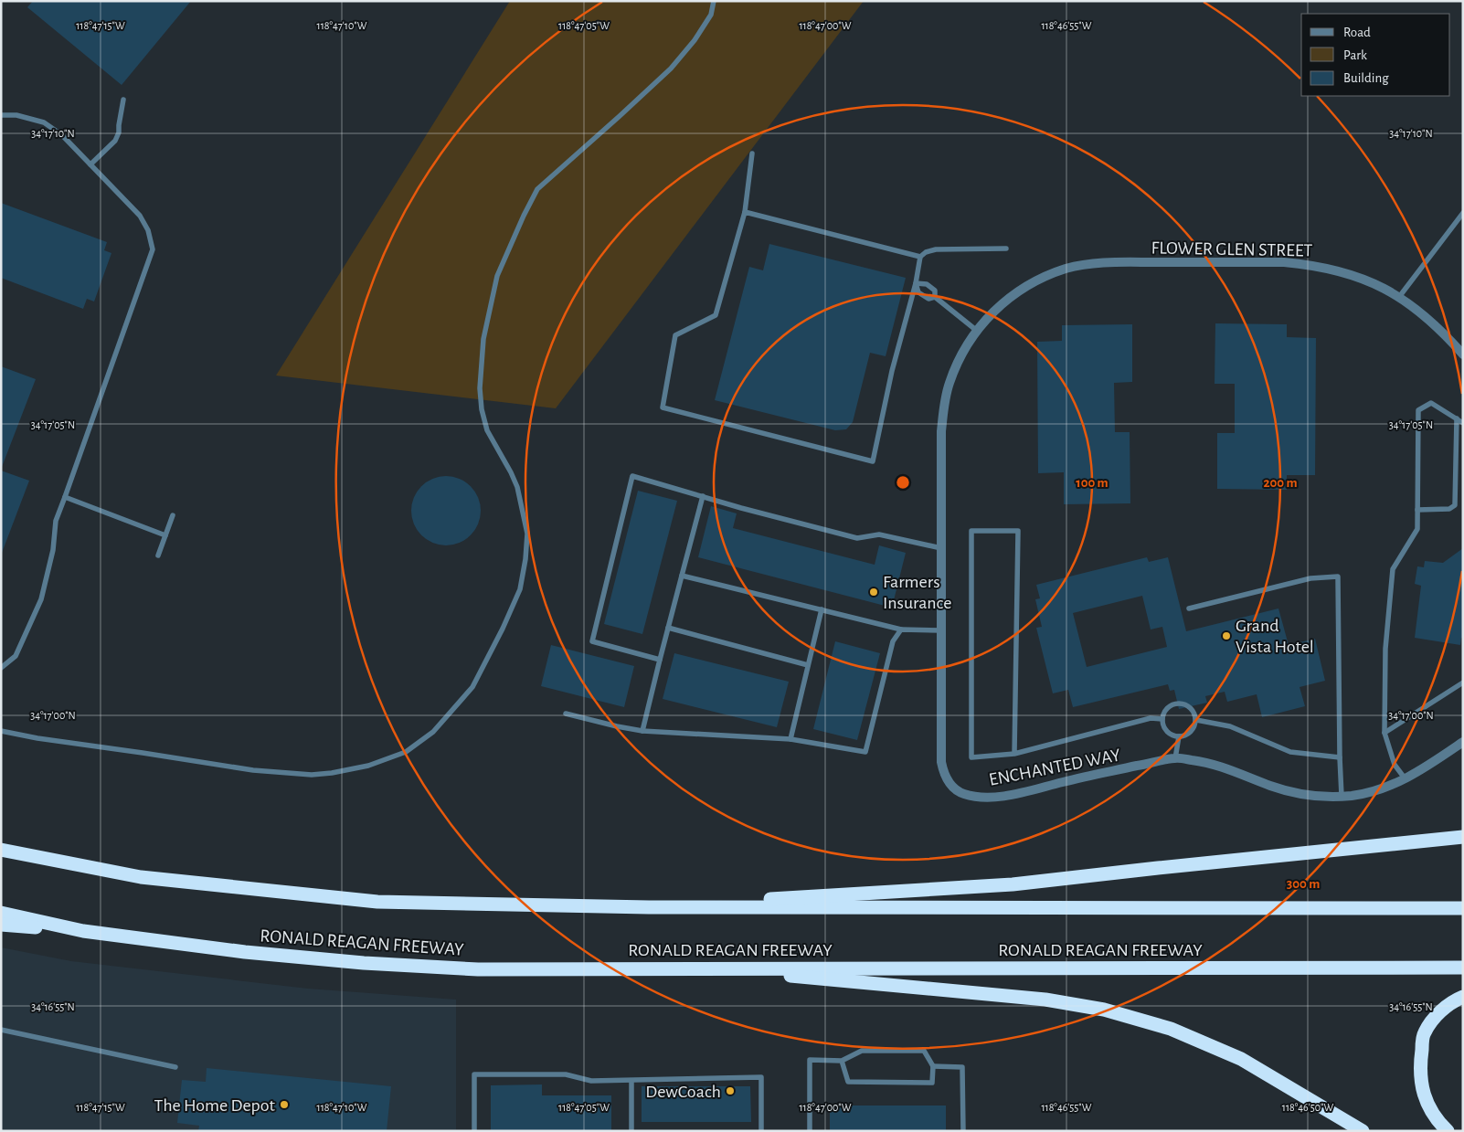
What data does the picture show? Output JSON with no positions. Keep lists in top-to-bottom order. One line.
{"streets":{"highway":["RONALD REAGAN FREEWAY"],"street":["FLOWER GLEN STREET","ENCHANTED WAY"]},"crossings":[["FLOWER GLEN STREET","ENCHANTED WAY"]],"places":["Farmers Insurance","Grand Vista Hotel","DewCoach","The Home Depot"],"legend":["Road","Park","Building"],"coordinates":["118°47'15\"W","118°47'10\"W","118°47'05\"W","118°47'00\"W","118°46'55\"W","34°17'10\"N","34°17'05\"N","34°17'00\"N","34°16'55\"N","118°46'50\"W"],"rings":["100 m","200 m","300 m"]}
